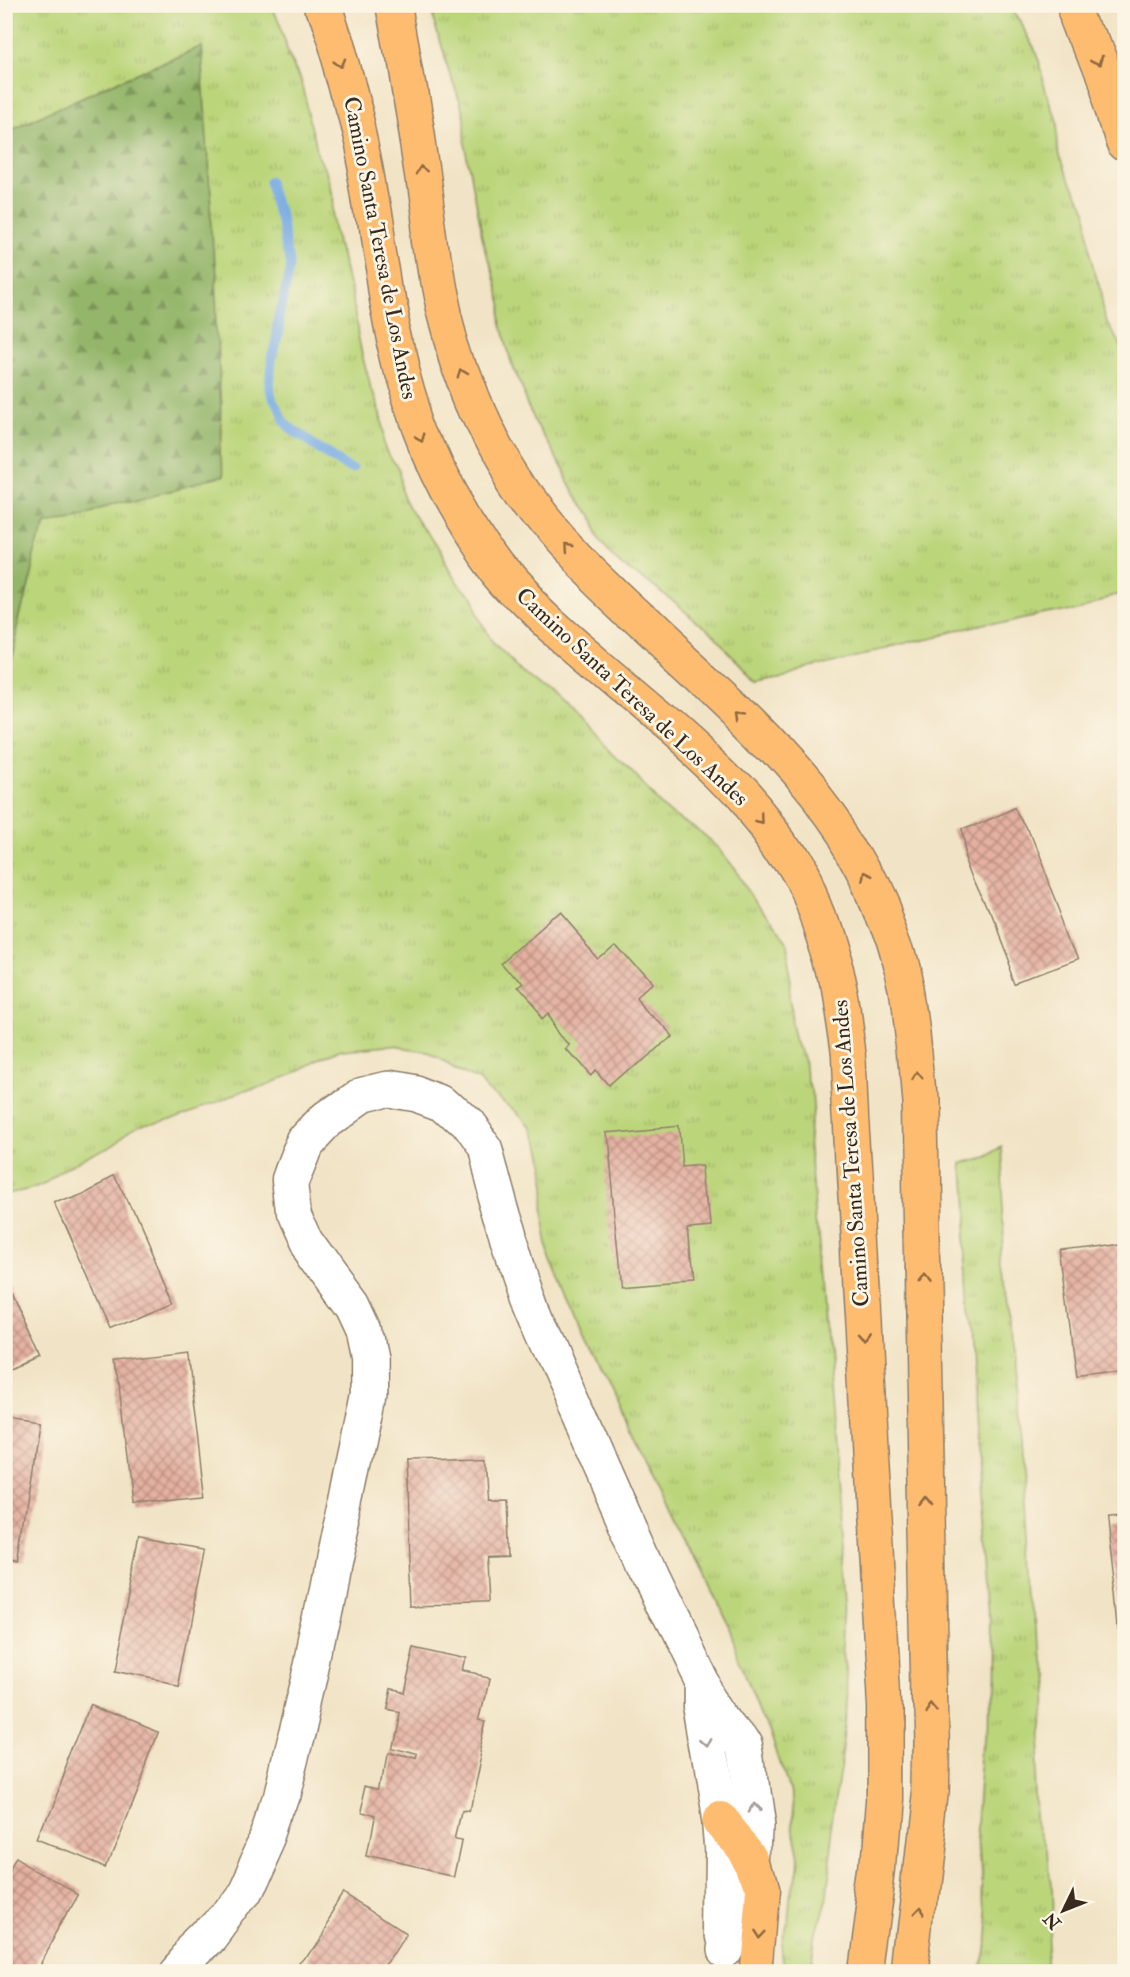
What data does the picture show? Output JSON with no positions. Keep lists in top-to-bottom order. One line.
{"streets":{"main road":["Camino Santa Teresa de Los Andes"]},"north":"bottom left"}
